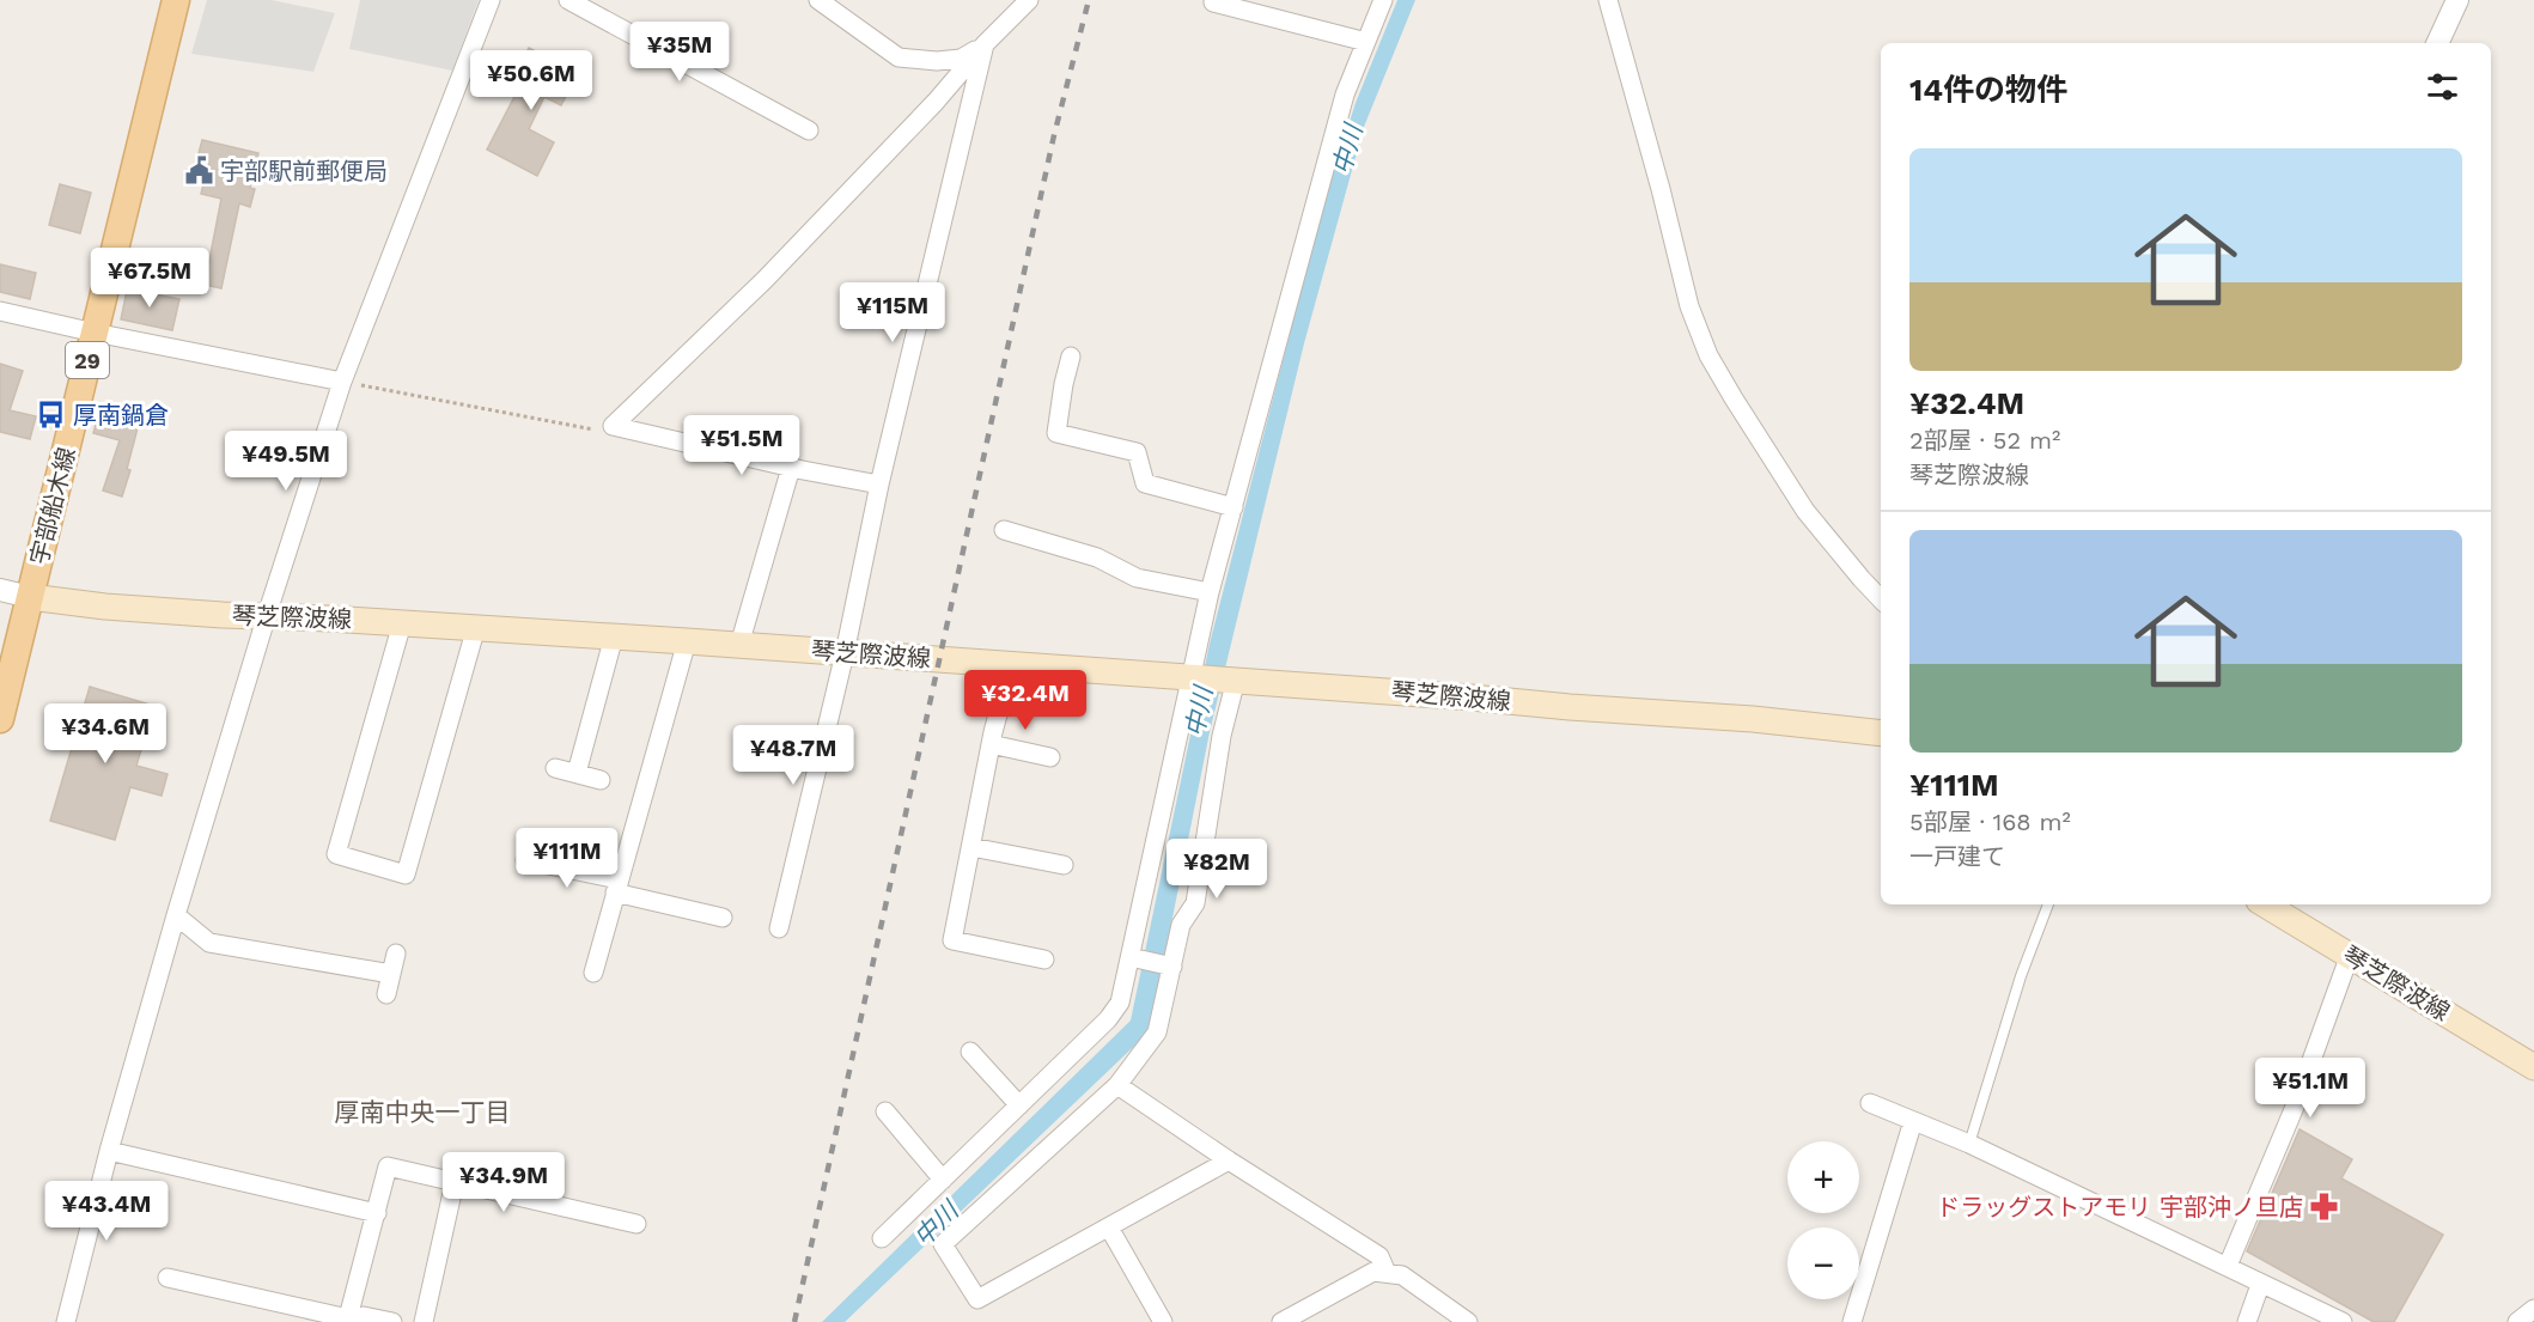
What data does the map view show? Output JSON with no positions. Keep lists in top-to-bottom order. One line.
{"streets":{"main road":["29","宇部船木線","琴芝際波線"]},"crossings":[["宇部船木線","琴芝際波線"]],"districts":["厚南中央一丁目"],"water":["中川"],"places":{"public building":["宇部駅前郵便局"],"bus stop":["厚南鍋倉"],"pharmacy":["ドラッグストアモリ 宇部沖ノ旦店"]},"page":{"price":["¥35M","¥50.6M","¥67.5M","¥115M","¥51.5M","¥49.5M","¥32.4M","¥34.6M","¥48.7M","¥111M","¥82M","¥51.1M","¥34.9M","¥43.4M"],"heading":"14件の物件","list":[{"name":"¥32.4M","note":"2部屋 · 52 m² · 琴芝際波線"},{"name":"¥111M","note":"5部屋 · 168 m² · 一戸建て"}],"map_buttons":["+","−"]}}
